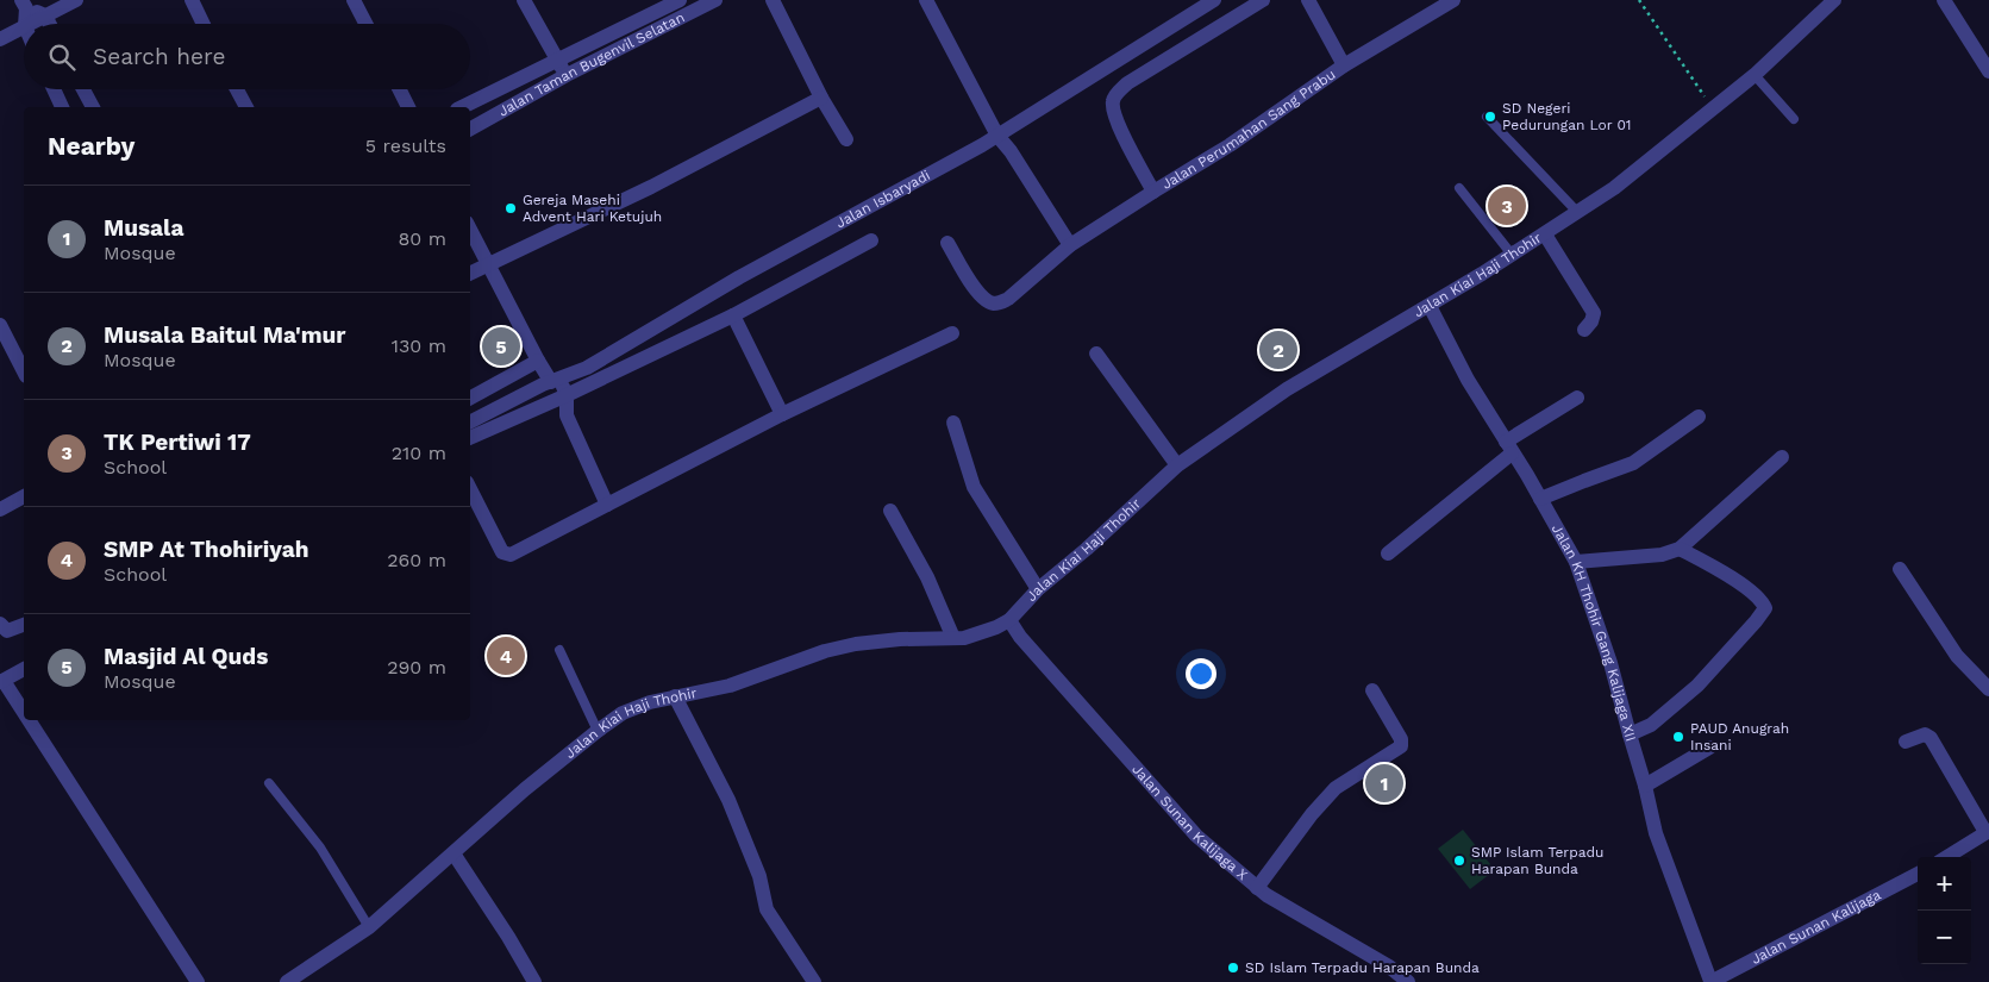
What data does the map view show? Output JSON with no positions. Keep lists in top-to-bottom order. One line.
{"streets":{"street":["Jalan Taman Bugenvil Selatan","Jalan Perumahan Sang Prabu","Jalan Isbaryadi","Jalan Kiai Haji Thohir","Jalan KH Thohir Gang Kalijaga XII","Jalan Sunan Kalijaga X","Jalan Sunan Kalijaga"]},"crossings":[["Jalan Kiai Haji Thohir","Jalan KH Thohir Gang Kalijaga XII"],["Jalan Kiai Haji Thohir","Jalan Sunan Kalijaga X"],["Jalan KH Thohir Gang Kalijaga XII","Jalan Sunan Kalijaga"]],"places":["SD Negeri Pedurungan Lor 01","Gereja Masehi Advent Hari Ketujuh","PAUD Anugrah Insani","SMP Islam Terpadu Harapan Bunda","SD Islam Terpadu Harapan Bunda"],"page":{"search":"Search here","heading":["Nearby","5 results"],"pins":["3","5","2","4","1"],"list":[{"mark":"1","name":"Musala","note":"Mosque","value":"80 m"},{"mark":"2","name":"Musala Baitul Ma'mur","note":"Mosque","value":"130 m"},{"mark":"3","name":"TK Pertiwi 17","note":"School","value":"210 m"},{"mark":"4","name":"SMP At Thohiriyah","note":"School","value":"260 m"},{"mark":"5","name":"Masjid Al Quds","note":"Mosque","value":"290 m"}],"map_buttons":["+","−"]}}
